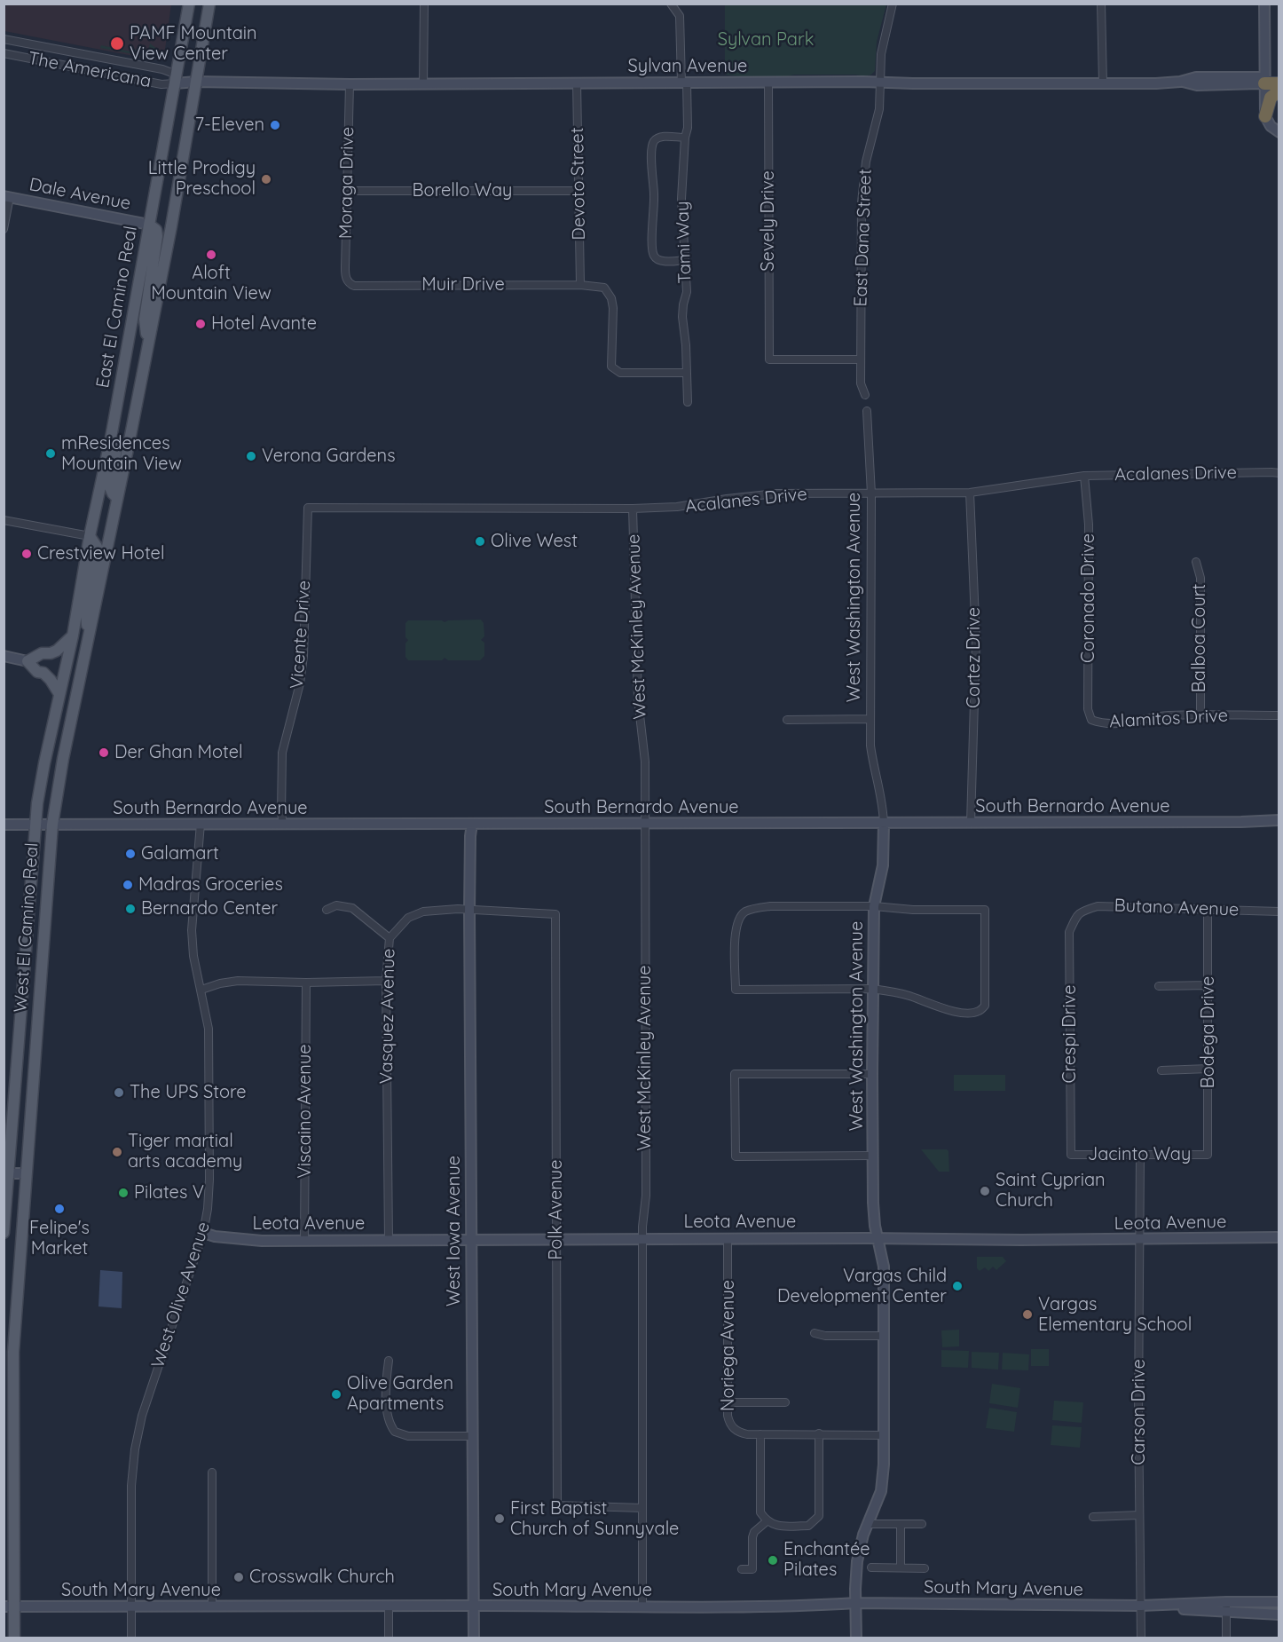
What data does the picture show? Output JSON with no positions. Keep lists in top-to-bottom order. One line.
{"streets":{"main road":["East El Camino Real","West El Camino Real"],"street":["Sylvan Avenue","The Americana","Moraga Drive","Devoto Street","Borello Way","Dale Avenue","Sevely Drive","East Dana Street","Tami Way","Muir Drive","Acalanes Drive","West Washington Avenue","Coronado Drive","West McKinley Avenue","Vicente Drive","Balboa Court","Cortez Drive","Alamitos Drive","South Bernardo Avenue","Butano Avenue","Vasquez Avenue","Bodega Drive","Crespi Drive","Viscaino Avenue","Jacinto Way","Polk Avenue","Leota Avenue","West Iowa Avenue","West Olive Avenue","Noriega Avenue","Carson Drive","South Mary Avenue"]},"crossings":[["Sylvan Avenue","The Americana"],["Sylvan Avenue","Moraga Drive"],["Sylvan Avenue","Devoto Street"],["Sylvan Avenue","Sevely Drive"],["Sylvan Avenue","East Dana Street"],["Sylvan Avenue","Tami Way"],["Sylvan Avenue","East El Camino Real"],["The Americana","East El Camino Real"],["Moraga Drive","Borello Way"],["Moraga Drive","Muir Drive"],["Devoto Street","Borello Way"],["Devoto Street","Muir Drive"],["Dale Avenue","East El Camino Real"],["Sevely Drive","East Dana Street"],["Tami Way","Muir Drive"],["East El Camino Real","West El Camino Real"],["Acalanes Drive","West Washington Avenue"],["Acalanes Drive","Coronado Drive"],["Acalanes Drive","West McKinley Avenue"],["Acalanes Drive","Vicente Drive"],["Acalanes Drive","Cortez Drive"],["West Washington Avenue","South Bernardo Avenue"],["West Washington Avenue","Leota Avenue"],["West Washington Avenue","South Mary Avenue"],["Coronado Drive","Alamitos Drive"],["West McKinley Avenue","South Bernardo Avenue"],["West McKinley Avenue","Polk Avenue"],["West McKinley Avenue","Leota Avenue"],["West McKinley Avenue","South Mary Avenue"],["Vicente Drive","South Bernardo Avenue"],["Balboa Court","Alamitos Drive"],["Cortez Drive","South Bernardo Avenue"],["South Bernardo Avenue","West El Camino Real"],["South Bernardo Avenue","West Iowa Avenue"],["South Bernardo Avenue","West Olive Avenue"],["Butano Avenue","Bodega Drive"],["Butano Avenue","Crespi Drive"],["West El Camino Real","South Mary Avenue"],["Vasquez Avenue","Polk Avenue"],["Vasquez Avenue","Leota Avenue"],["Vasquez Avenue","West Iowa Avenue"],["Bodega Drive","Jacinto Way"],["Crespi Drive","Jacinto Way"],["Viscaino Avenue","Leota Avenue"],["Jacinto Way","Carson Drive"],["Polk Avenue","Leota Avenue"],["Leota Avenue","West Iowa Avenue"],["Leota Avenue","West Olive Avenue"],["Leota Avenue","Noriega Avenue"],["Leota Avenue","Carson Drive"],["West Iowa Avenue","South Mary Avenue"],["West Olive Avenue","South Mary Avenue"],["Carson Drive","South Mary Avenue"]],"parks":["Sylvan Park"],"places":["PAMF Mountain View Center","7-Eleven","Little Prodigy Preschool","Aloft Mountain View","Hotel Avante","mResidences Mountain View","Verona Gardens","Olive West","Crestview Hotel","Der Ghan Motel","Galamart","Madras Groceries","Bernardo Center","The UPS Store","Tiger martial arts academy","Saint Cyprian Church","Pilates V","Felipe's Market","Vargas Child Development Center","Vargas Elementary School","Olive Garden Apartments","First Baptist Church of Sunnyvale","Enchantée Pilates","Crosswalk Church"]}
